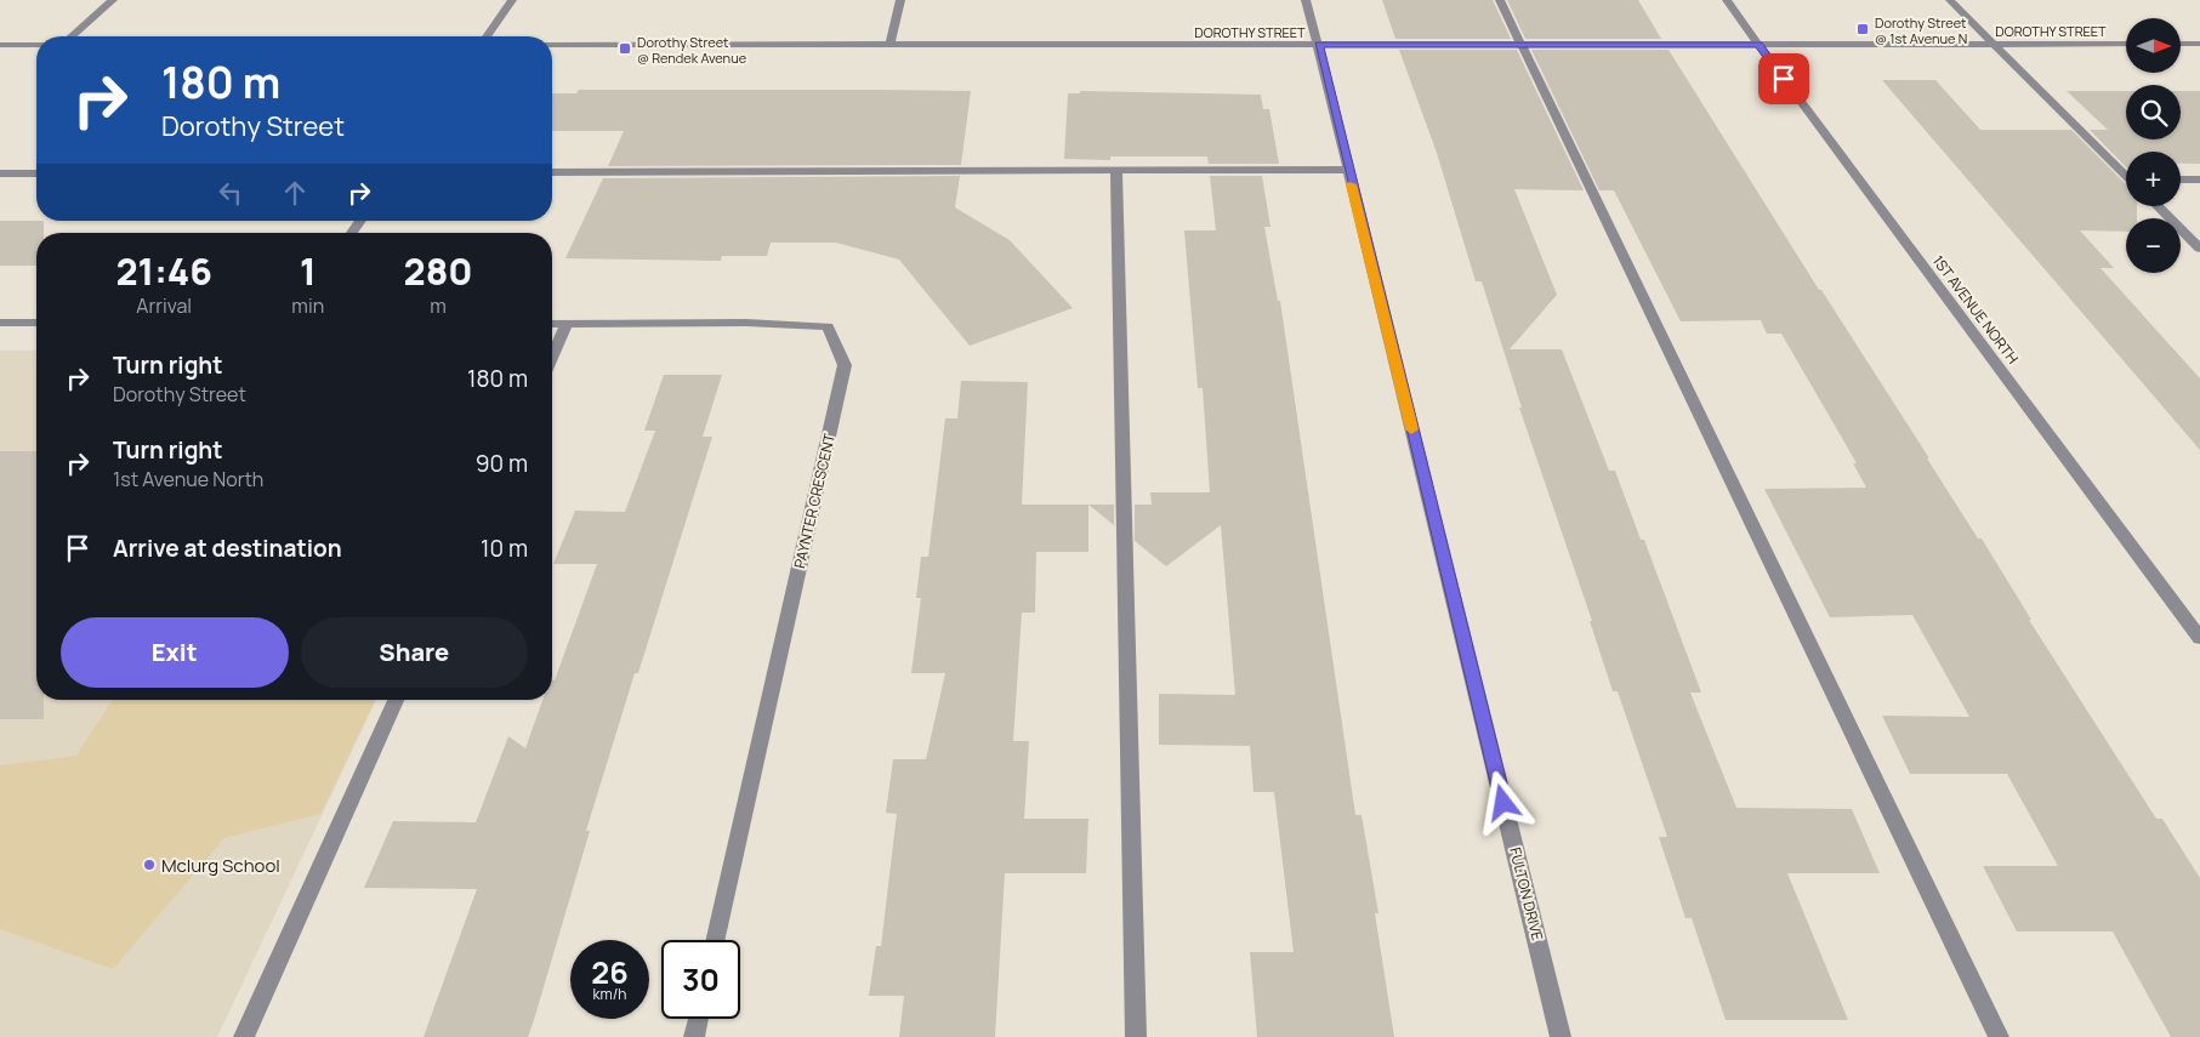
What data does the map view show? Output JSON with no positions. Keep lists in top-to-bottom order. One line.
{"streets":{"street":["DOROTHY STREET","1ST AVENUE NORTH","PAYNTER CRESCENT","FULTON DRIVE"]},"crossings":[["DOROTHY STREET","1ST AVENUE NORTH"],["DOROTHY STREET","FULTON DRIVE"]],"places":{"transit":["Dorothy Street @ 1st Avenue N","Dorothy Street @ Rendek Avenue"],"other":["Mclurg School"]},"north":"right","page":{"map_buttons":["+","−"],"turn":["180 m","Dorothy Street"],"eta":["21:46","Arrival","1","min","280","m"],"list":[{"name":"Turn right","note":"Dorothy Street","value":"180 m"},{"name":"Turn right","note":"1st Avenue North","value":"90 m"},{"name":"Arrive at destination","value":"10 m"}],"buttons":["Exit","Share"],"speed":"26 km/h","limit":"30"}}
